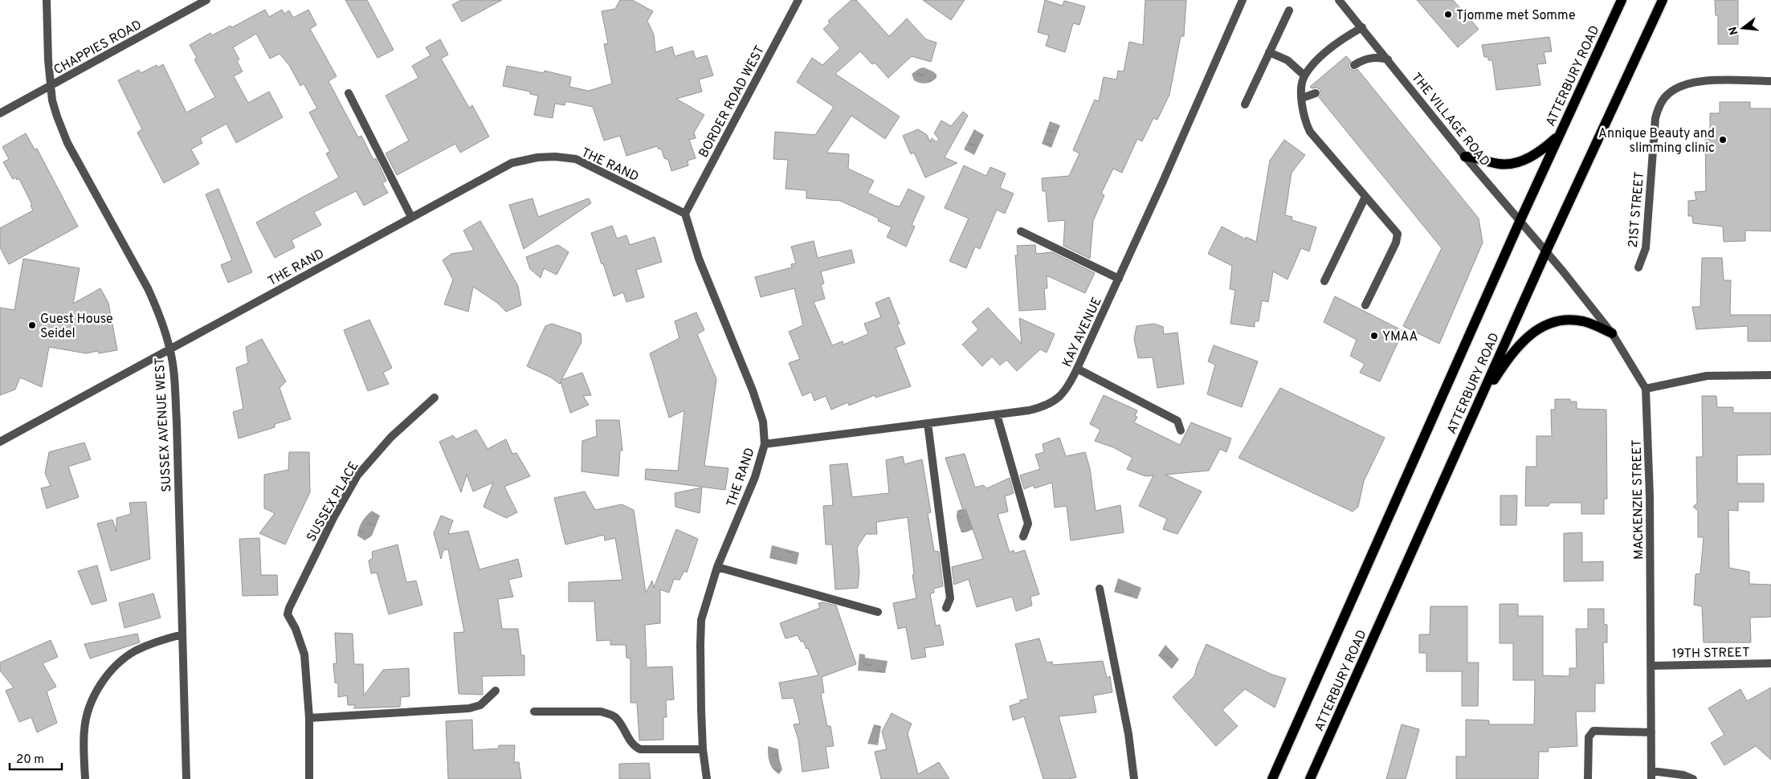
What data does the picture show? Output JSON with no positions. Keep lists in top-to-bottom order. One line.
{"streets":{"main road":["ATTERBURY ROAD"],"street":["CHAPPIES ROAD","BORDER ROAD WEST","THE VILLAGE ROAD","THE RAND","21ST STREET","KAY AVENUE","SUSSEX AVENUE WEST","MACKENZIE STREET","SUSSEX PLACE","19TH STREET"]},"crossings":[["CHAPPIES ROAD","SUSSEX AVENUE WEST"],["ATTERBURY ROAD","THE VILLAGE ROAD"],["ATTERBURY ROAD","MACKENZIE STREET"],["BORDER ROAD WEST","THE RAND"],["THE VILLAGE ROAD","MACKENZIE STREET"],["THE RAND","KAY AVENUE"],["THE RAND","SUSSEX AVENUE WEST"],["MACKENZIE STREET","19TH STREET"]],"places":["Tjomme met Somme","Annique Beauty and slimming clinic","Guest House Seidel","YMAA"],"scale_bar":"20 m","north":"left"}
